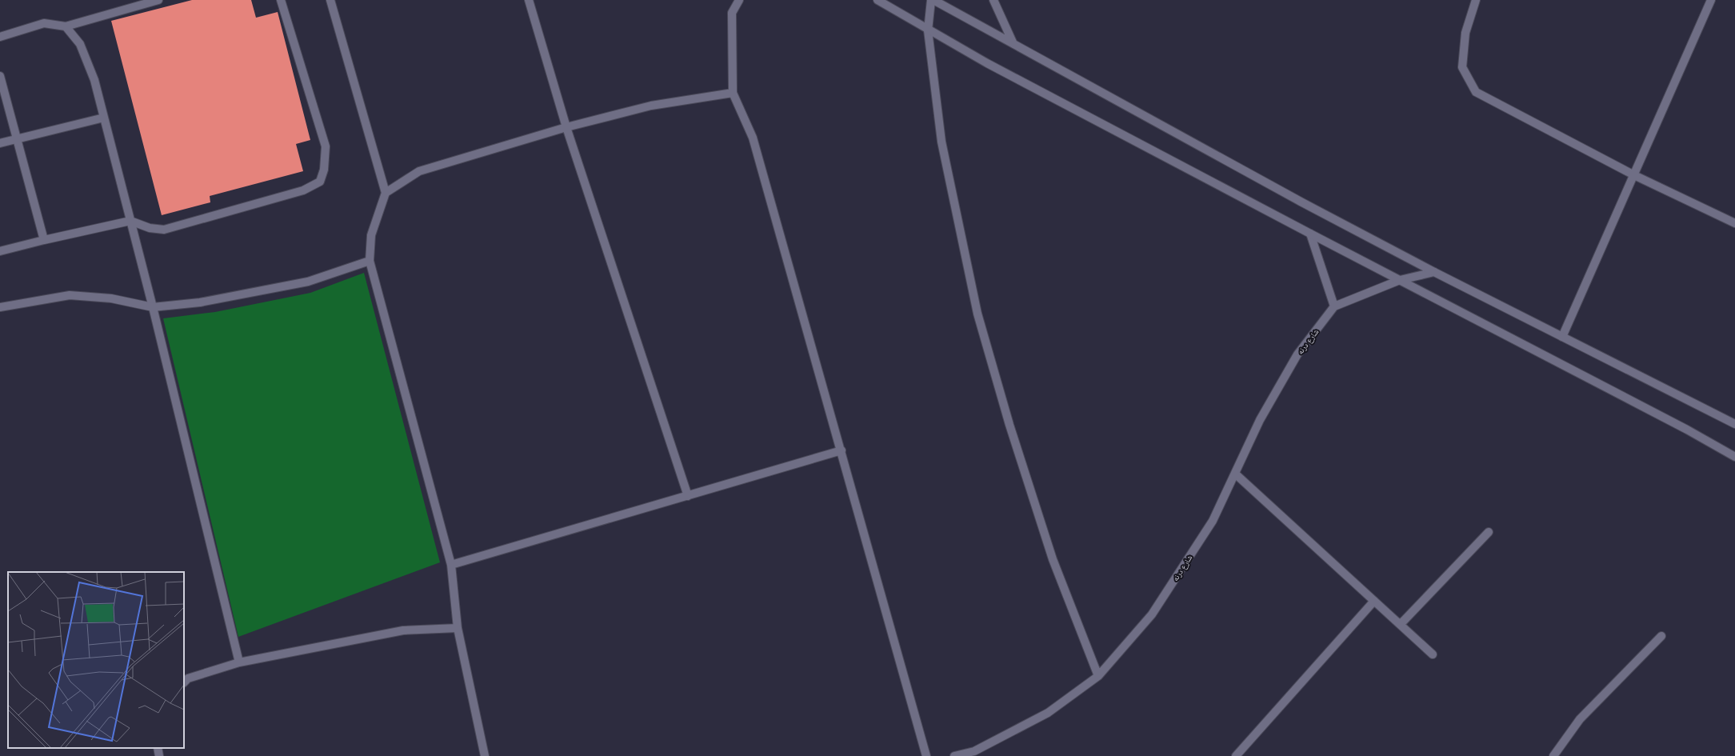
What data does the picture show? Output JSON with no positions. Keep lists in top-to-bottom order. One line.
{"streets":{"street":["شارع درنه"]}}
